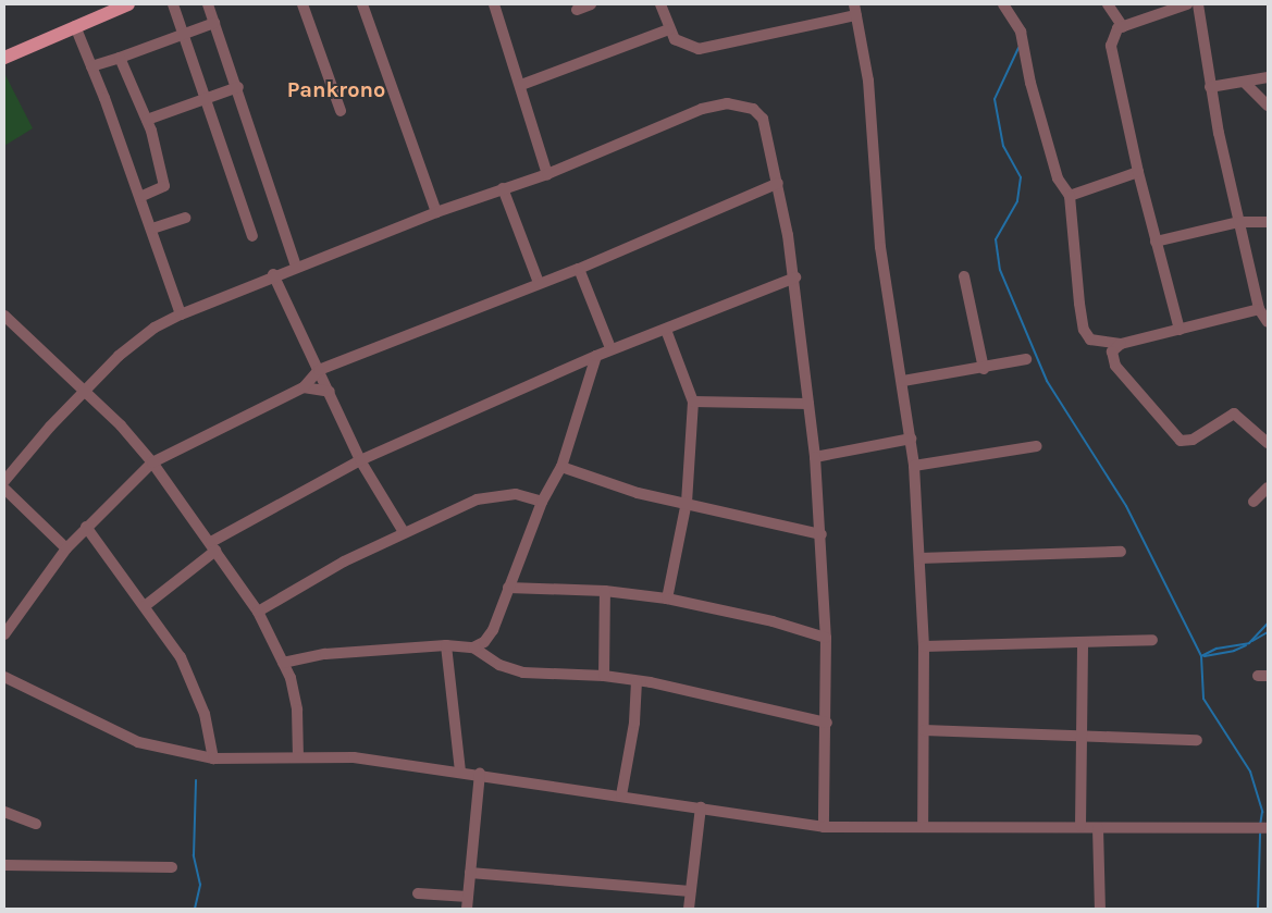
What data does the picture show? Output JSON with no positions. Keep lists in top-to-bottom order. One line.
{"districts":["Pankrono"]}
